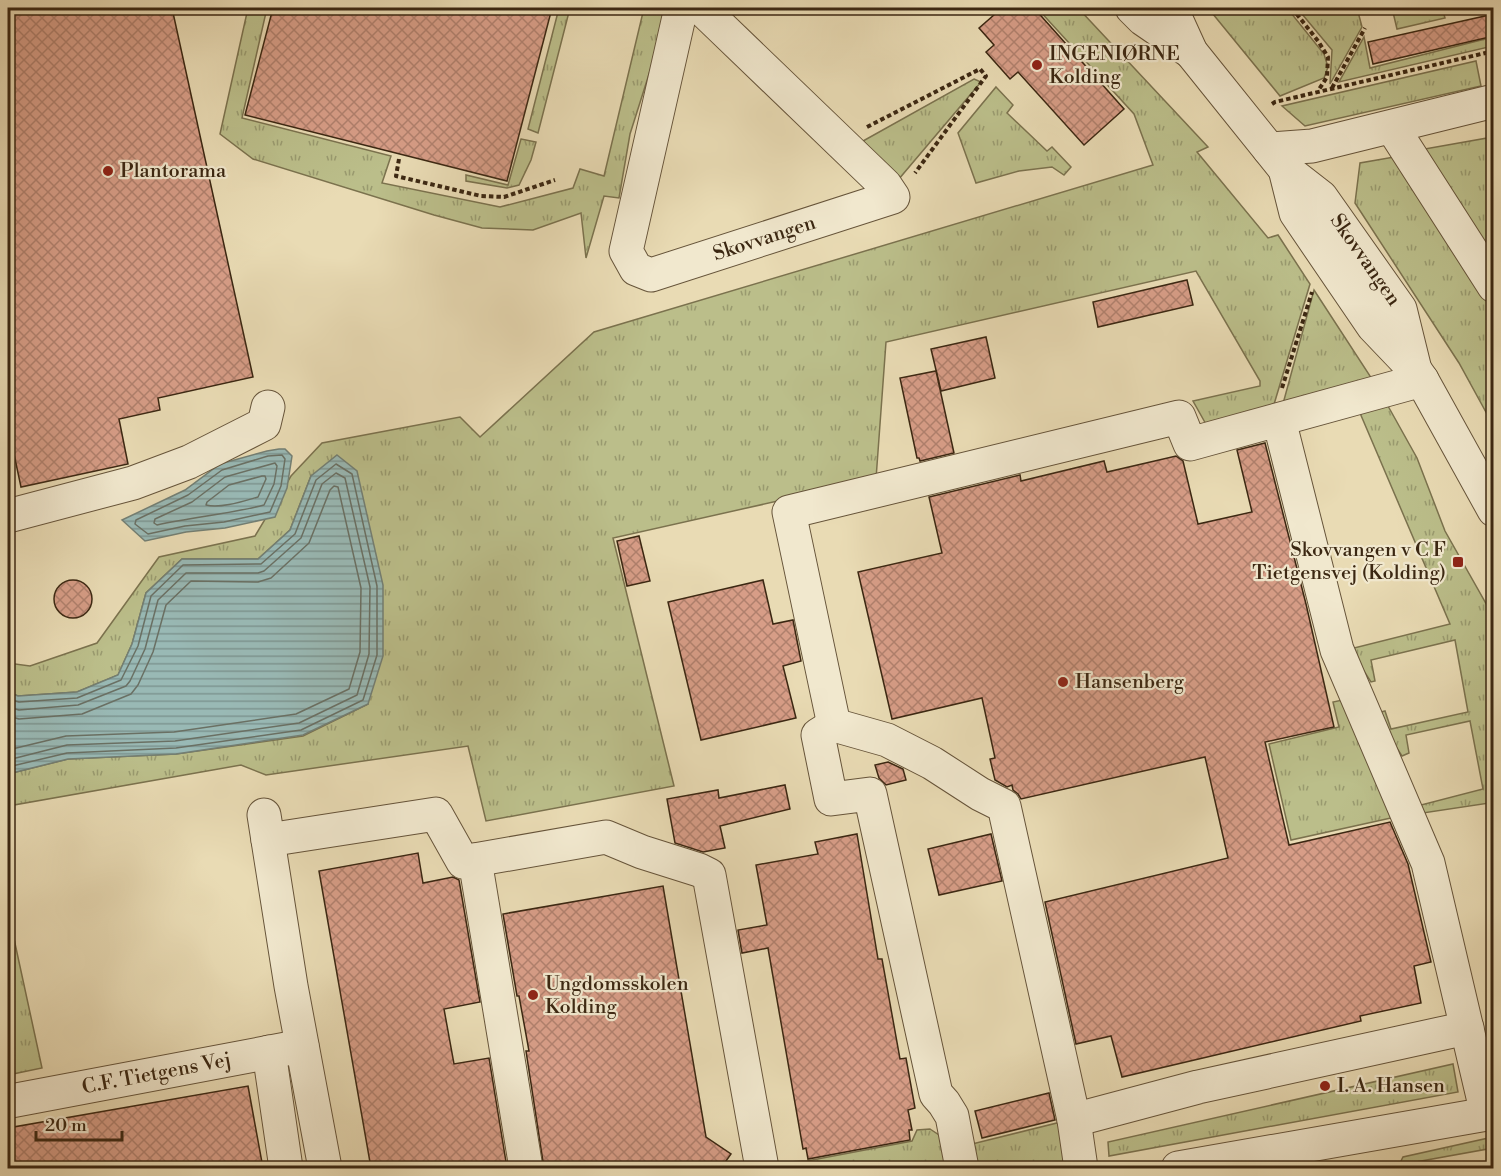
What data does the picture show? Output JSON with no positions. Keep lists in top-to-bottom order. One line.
{"streets":{"street":["Skovvangen","C.F. Tietgens Vej"]},"places":{"other":["INGENIØRNE Kolding","Plantorama","Hansenberg","Ungdomsskolen Kolding","I. A. Hansen"],"transit":["Skovvangen v C F Tietgensvej (Kolding)"]},"scale_bar":"20 m"}
